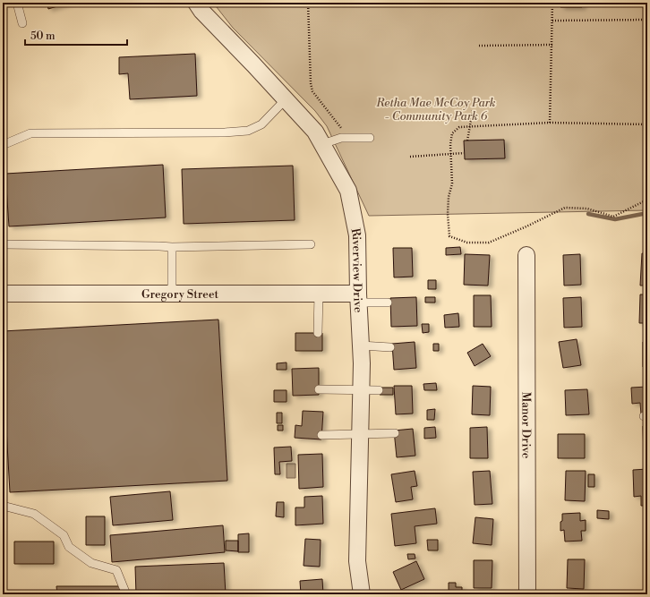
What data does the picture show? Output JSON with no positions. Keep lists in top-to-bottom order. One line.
{"streets":{"street":["Riverview Drive","Gregory Street","Manor Drive"]},"crossings":[["Riverview Drive","Gregory Street"]],"parks":["Retha Mae McCoy Park - Community Park 6"],"scale_bar":"50 m"}
